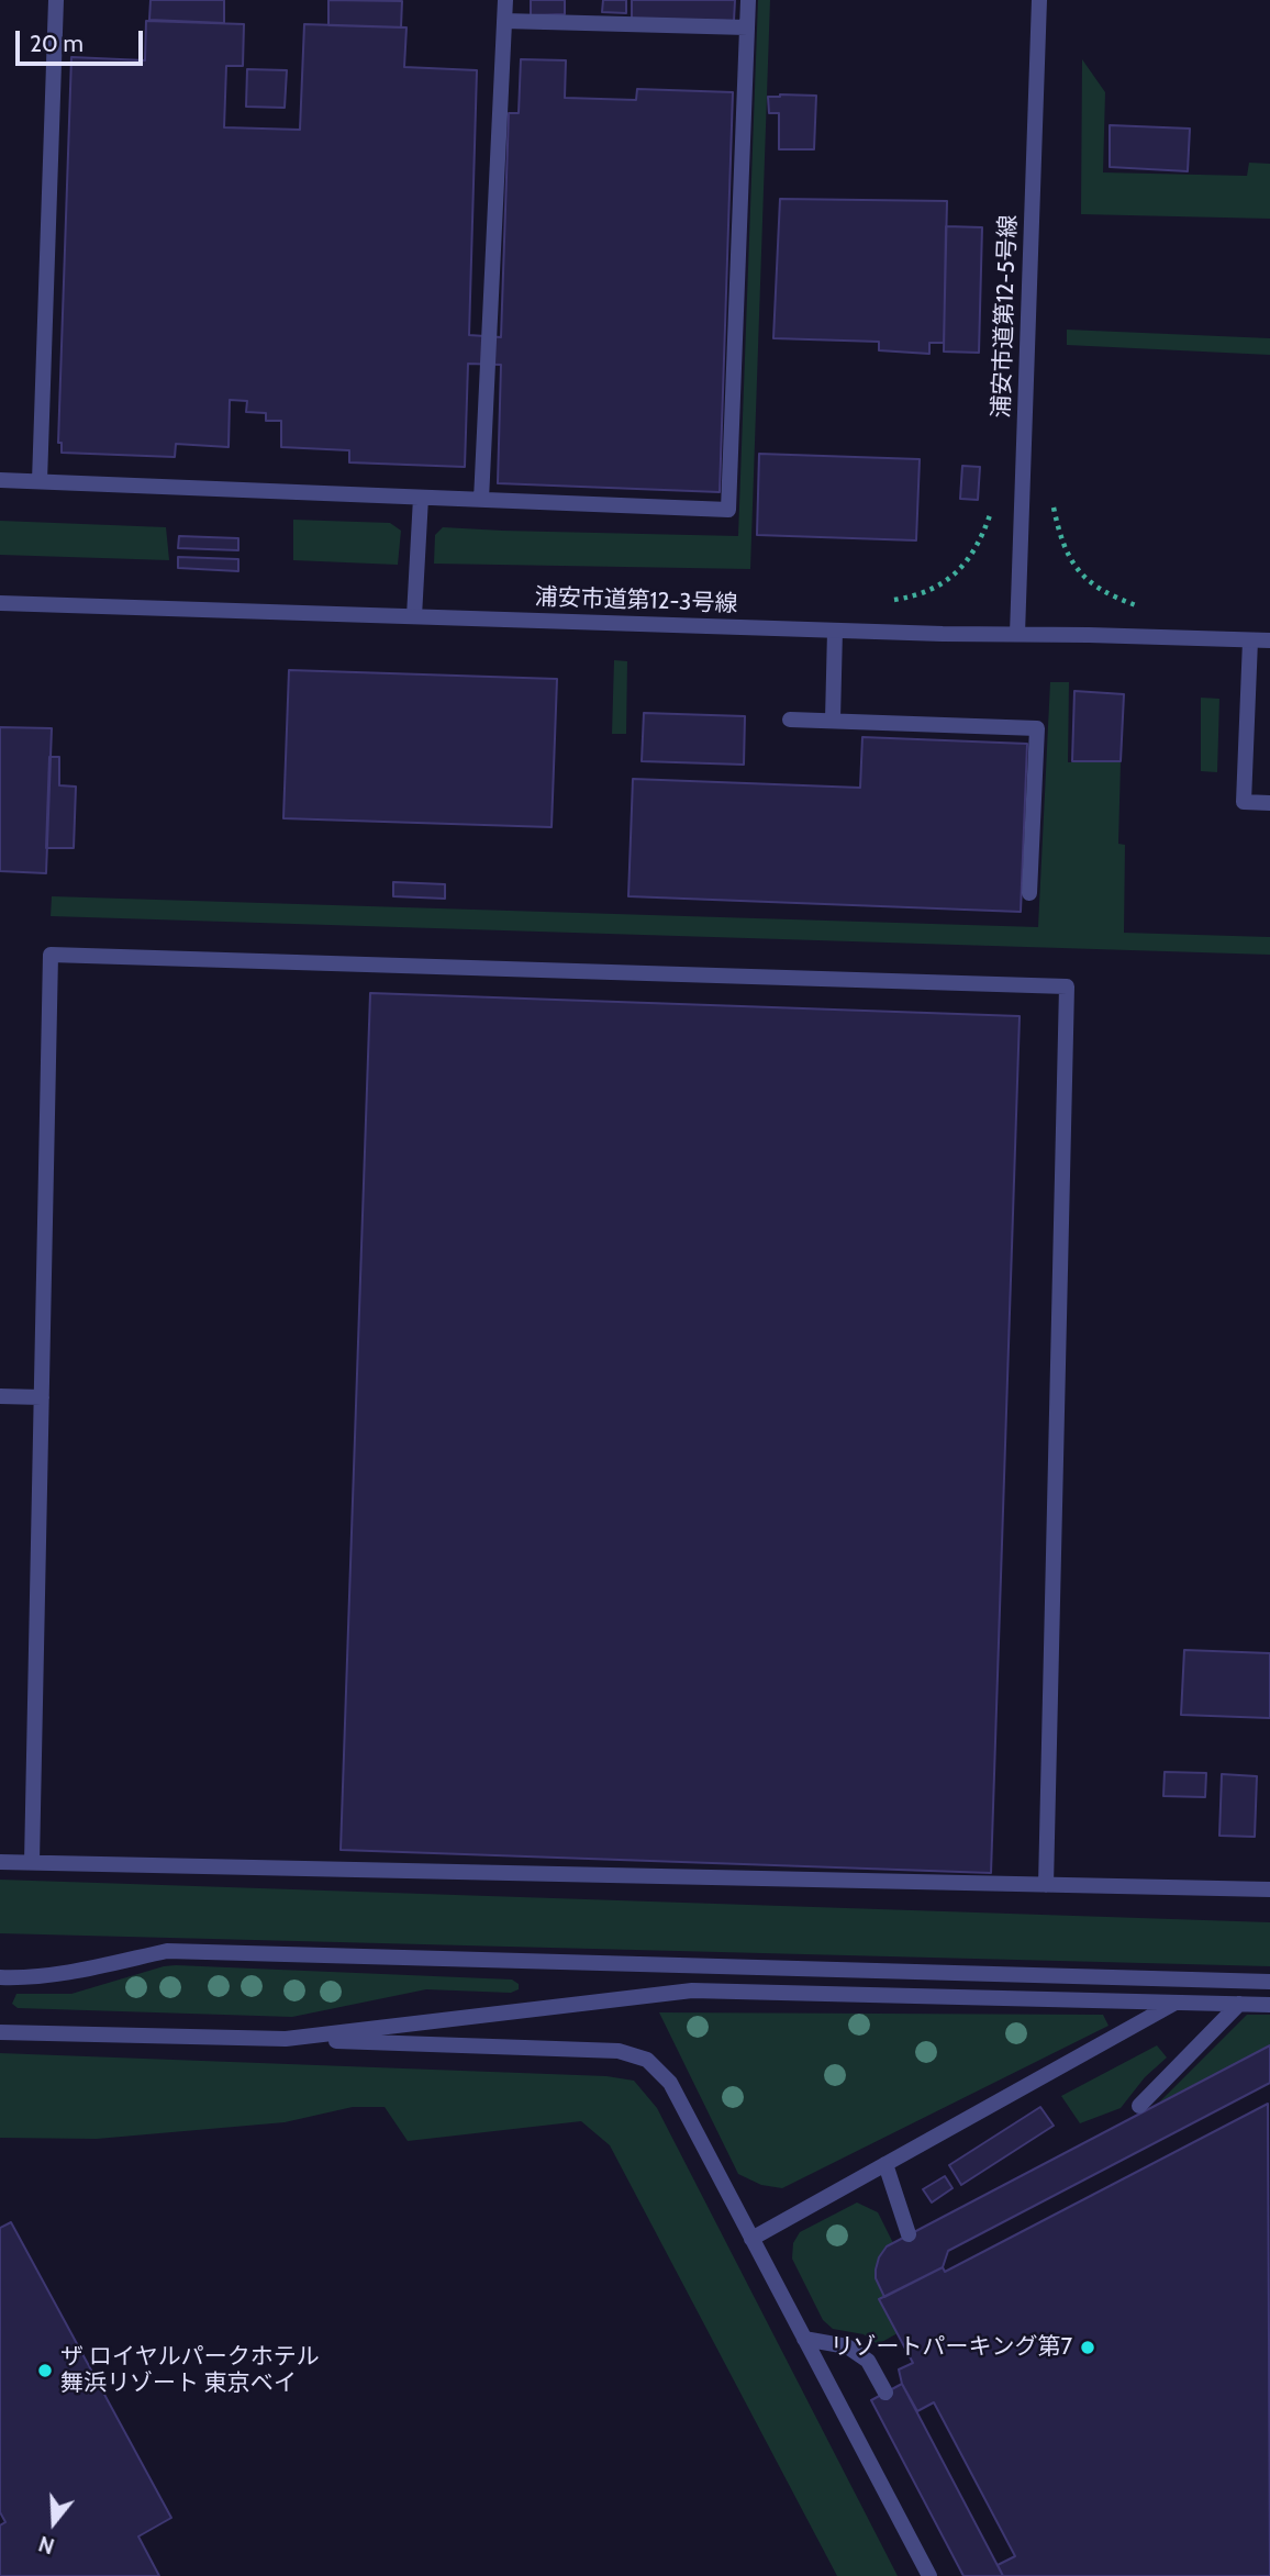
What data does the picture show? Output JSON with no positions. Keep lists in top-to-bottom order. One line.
{"streets":{"street":["浦安市道第12-5号線","浦安市道第12-3号線"]},"crossings":[["浦安市道第12-5号線","浦安市道第12-3号線"]],"places":["リゾートパーキング第7","ザ ロイヤルパークホテル 舞浜リゾート 東京ベイ"],"scale_bar":"20 m","north":"bottom"}
